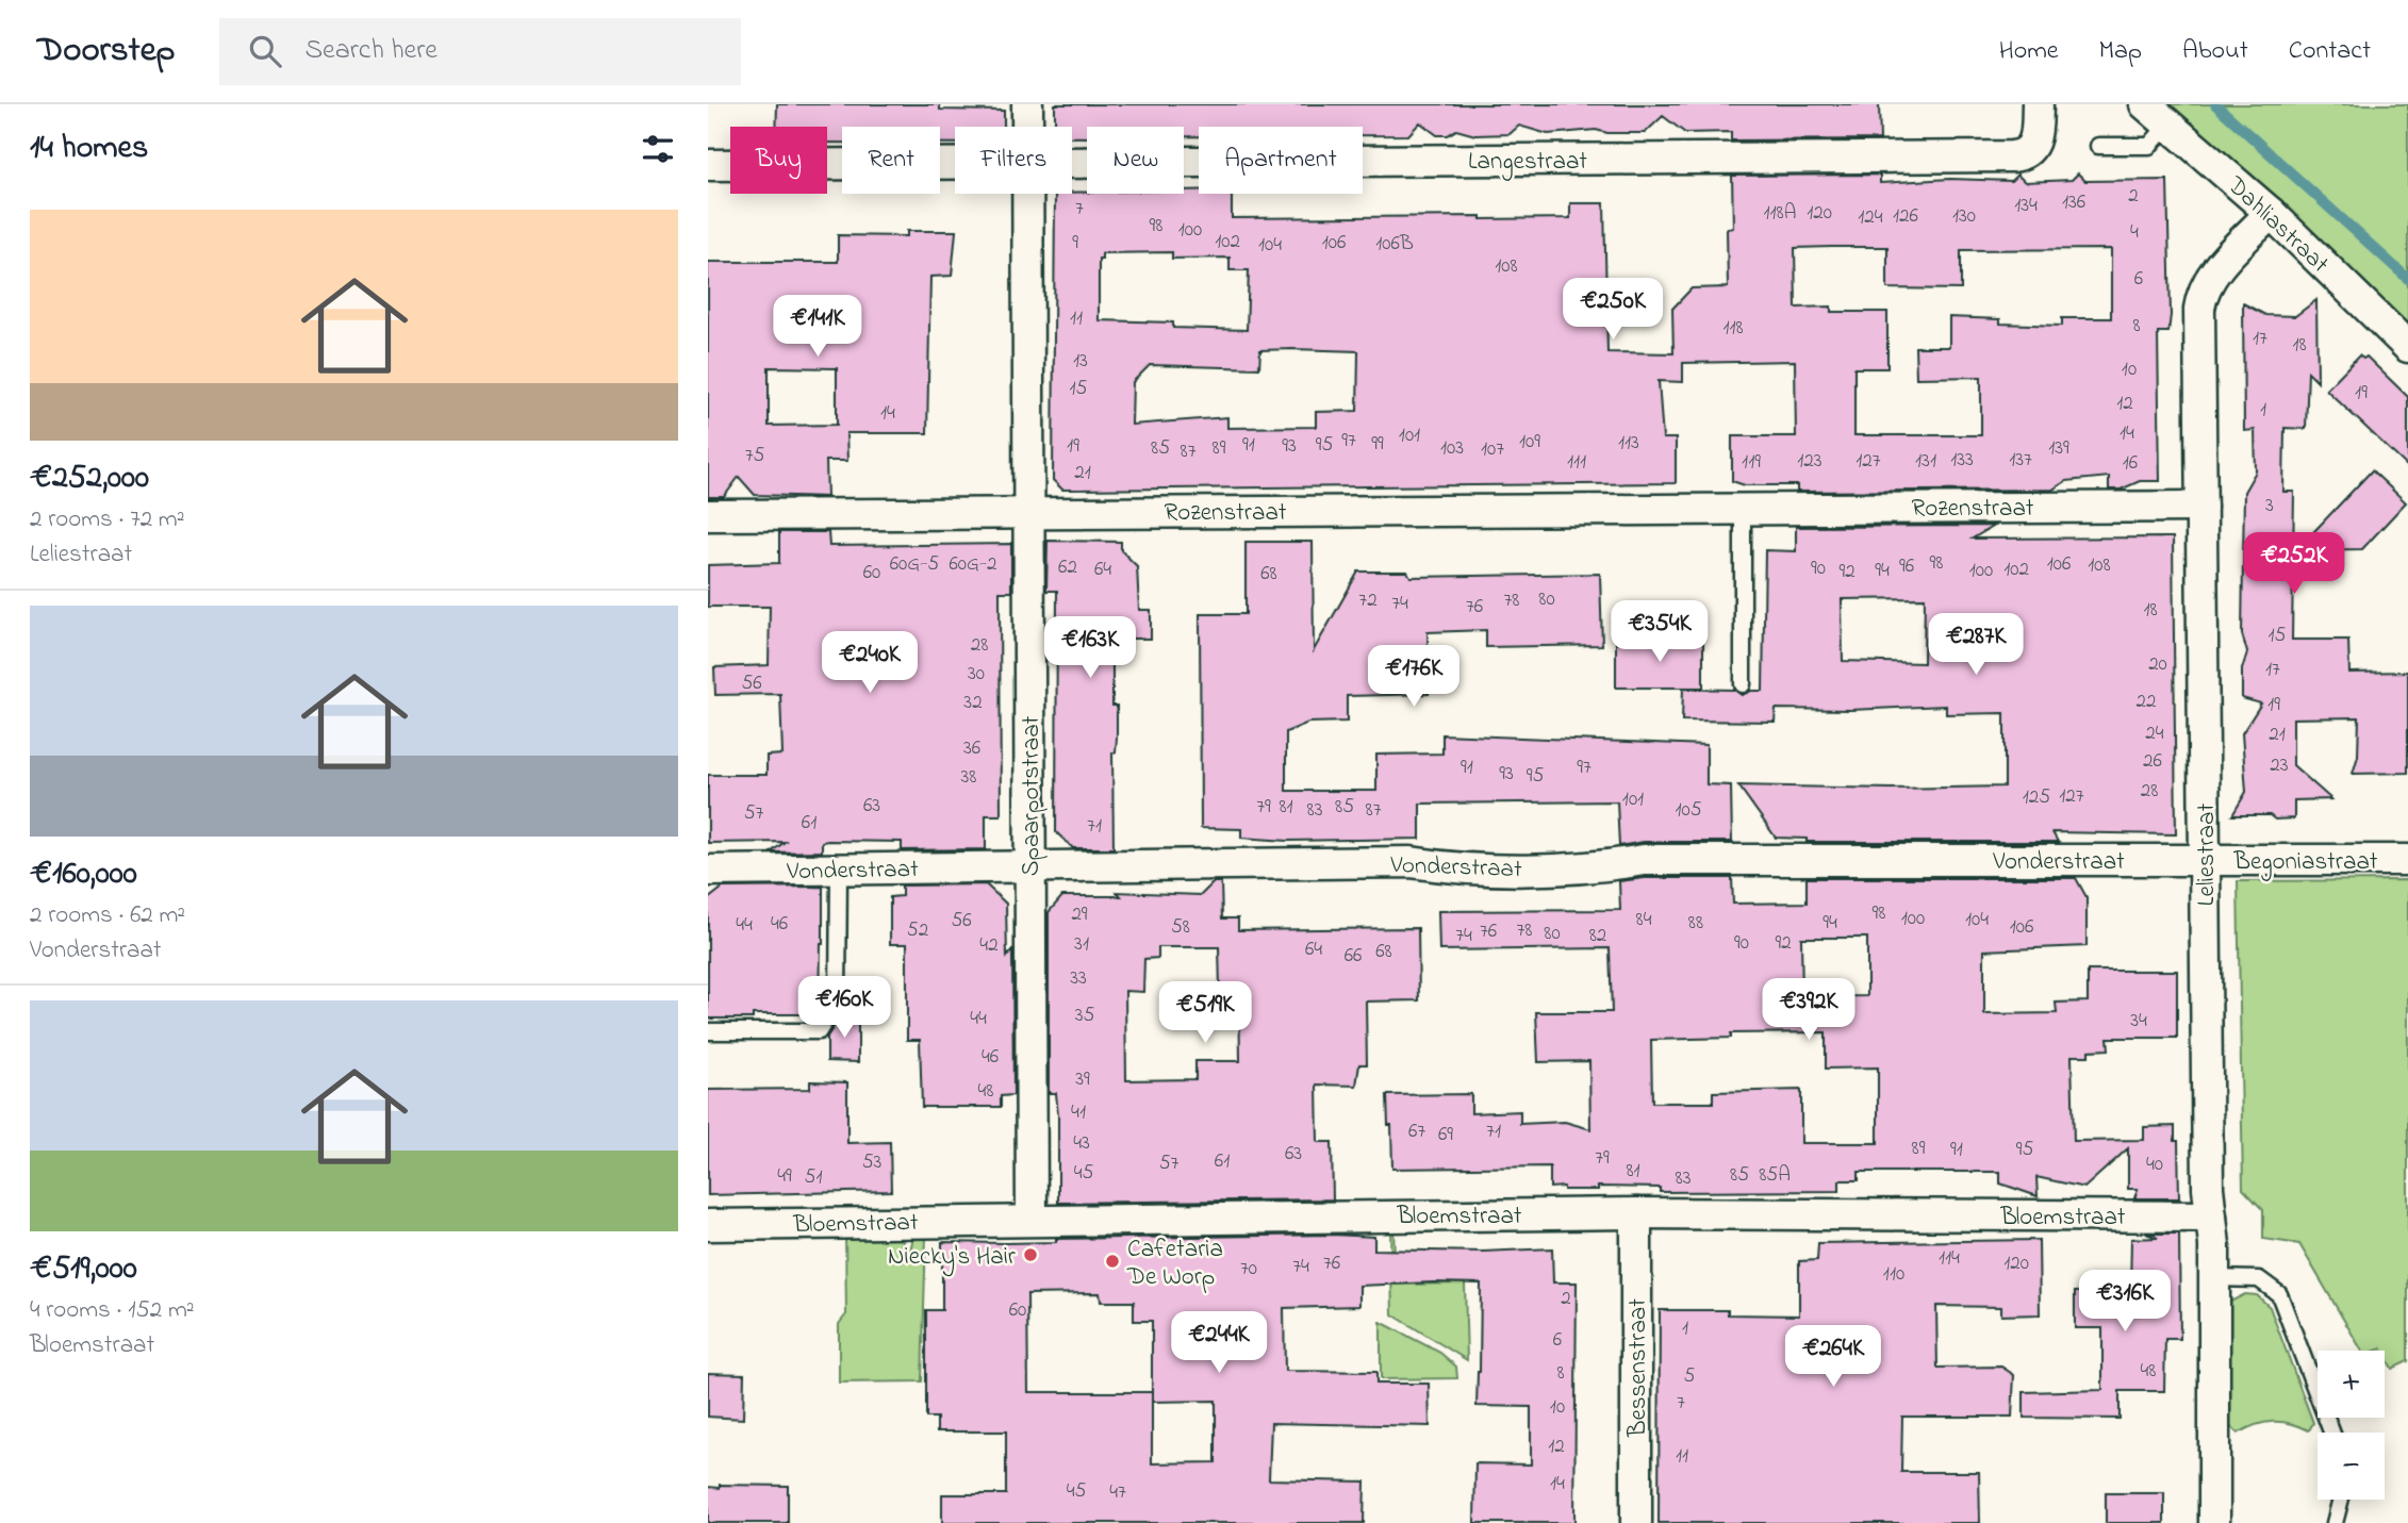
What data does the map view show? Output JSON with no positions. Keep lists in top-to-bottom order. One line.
{"streets":{"street":["Langestraat","Dahliastraat","Rozenstraat","Spaarpotstraat","Leliestraat","Vonderstraat","Begoniastraat","Bloemstraat","Bessenstraat"]},"crossings":[["Dahliastraat","Leliestraat"],["Rozenstraat","Spaarpotstraat"],["Rozenstraat","Leliestraat"],["Spaarpotstraat","Vonderstraat"],["Spaarpotstraat","Bloemstraat"],["Leliestraat","Vonderstraat"],["Leliestraat","Begoniastraat"],["Leliestraat","Bloemstraat"],["Vonderstraat","Begoniastraat"],["Bloemstraat","Bessenstraat"]],"places":["Niecky's Hair","Cafetaria De Worp"],"house_numbers":["2","136","134","7","118A","120","126","130","124","98","100","4","102","9","106","106B","104","108","6","11","8","118","17","18","13","10","15","19","12","1","14","14","101","97","109","113","99","91","95","19","93","85","89","103","139","107","87","75","133","137","123","127","131","111","119","16","21","3","98","60G-5","60G-2","106","108","96","62","90","64","102","94","100","92","60","68","80","72","78","74","76","18","15","28","20","17","30","56","22","32","19","24","21","36","26","23","91","97","93","95","38","28","127","125","101","63","79","81","85","83","87","105","57","61","71","98","29","100","84","104","56","88","94","46","44","58","106","52","78","76","80","74","82","90","92","31","42","64","68","66","33","35","44","34","46","39","48","41","67","71","69","43","89","91","95","63","79","61","53","57","40","81","45","85","85A","49","51","83","114","76","120","74","70","110","2","60","1","6","48","8","5","7","10","12","11","14","45","47"],"page":{"header":"Doorstep","search":"Search here","nav":["Home","Map","About","Contact"],"heading":"14 homes","chip":["Buy","Rent","Filters","New","Apartment"],"list":[{"name":"€252,000","note":"2 rooms · 72 m² · Leliestraat"},{"name":"€160,000","note":"2 rooms · 62 m² · Vonderstraat"},{"name":"€519,000","note":"4 rooms · 152 m² · Bloemstraat"}],"price":["€250K","€141K","€252K","€354K","€287K","€163K","€240K","€176K","€160K","€392K","€519K","€316K","€244K","€264K"],"map_buttons":["+","−"]}}
